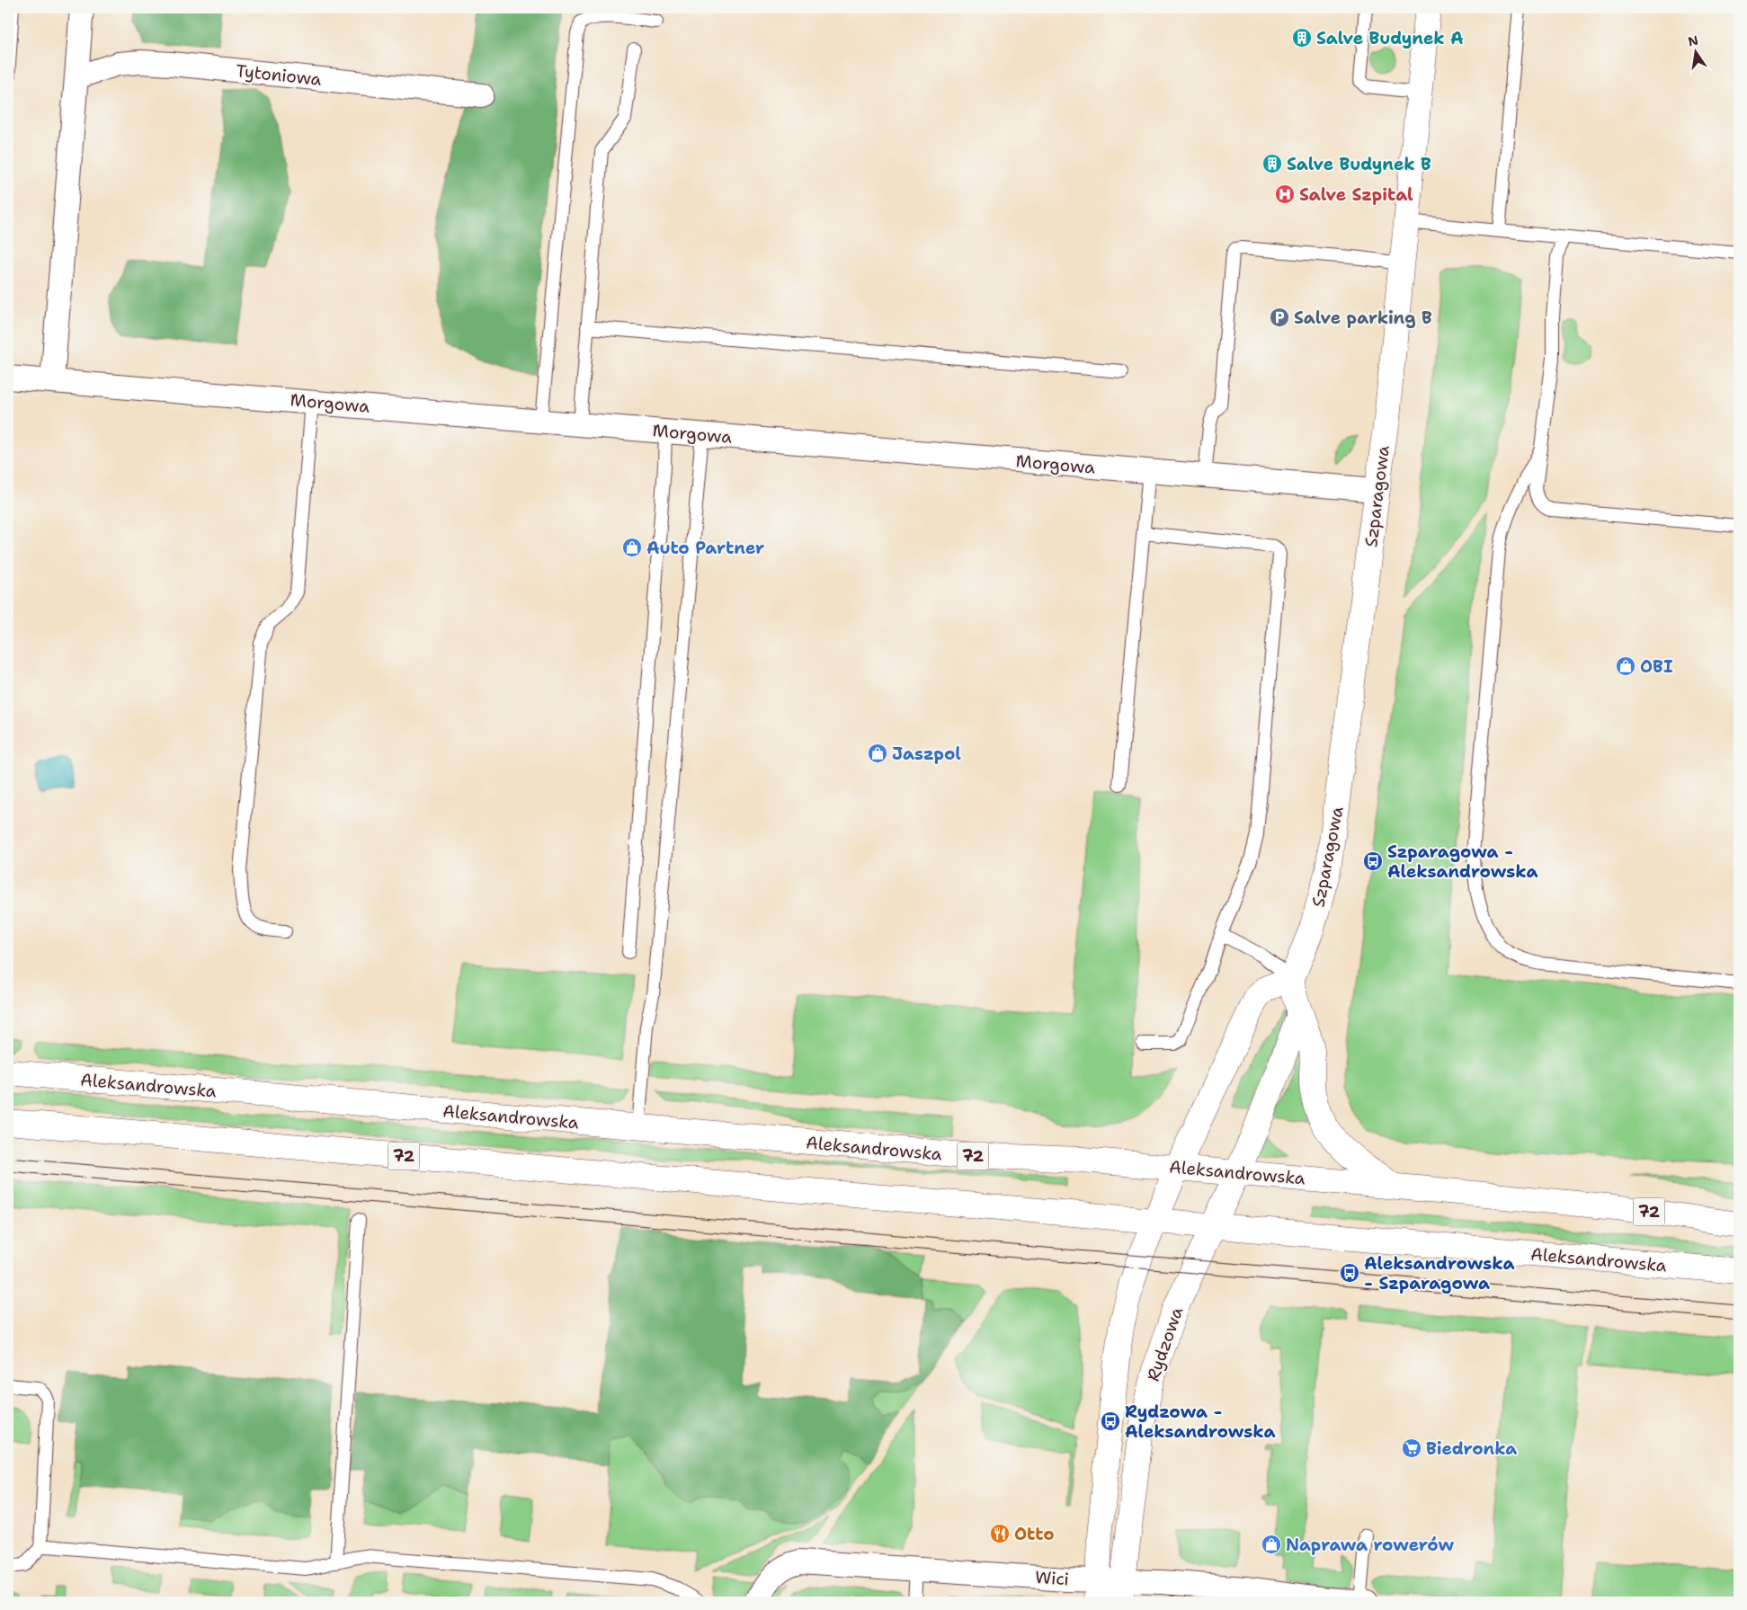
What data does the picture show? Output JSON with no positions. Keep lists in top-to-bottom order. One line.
{"streets":{"main road":["Szparagowa","Aleksandrowska","72","Rydzowa"],"street":["Tytoniowa","Morgowa","Wici"]},"crossings":[["Morgowa","Szparagowa"],["Aleksandrowska","Rydzowa"],["Rydzowa","Wici"]],"places":{"building":["Salve Budynek A","Salve Budynek B"],"hospital":["Salve Szpital"],"parking":["Salve parking B"],"shop":["Auto Partner","OBI","Jaszpol","Naprawa rowerów"],"bus stop":["Szparagowa - Aleksandrowska","Aleksandrowska - Szparagowa","Rydzowa - Aleksandrowska"],"supermarket":["Biedronka"],"restaurant":["Otto"]},"north":"top"}
